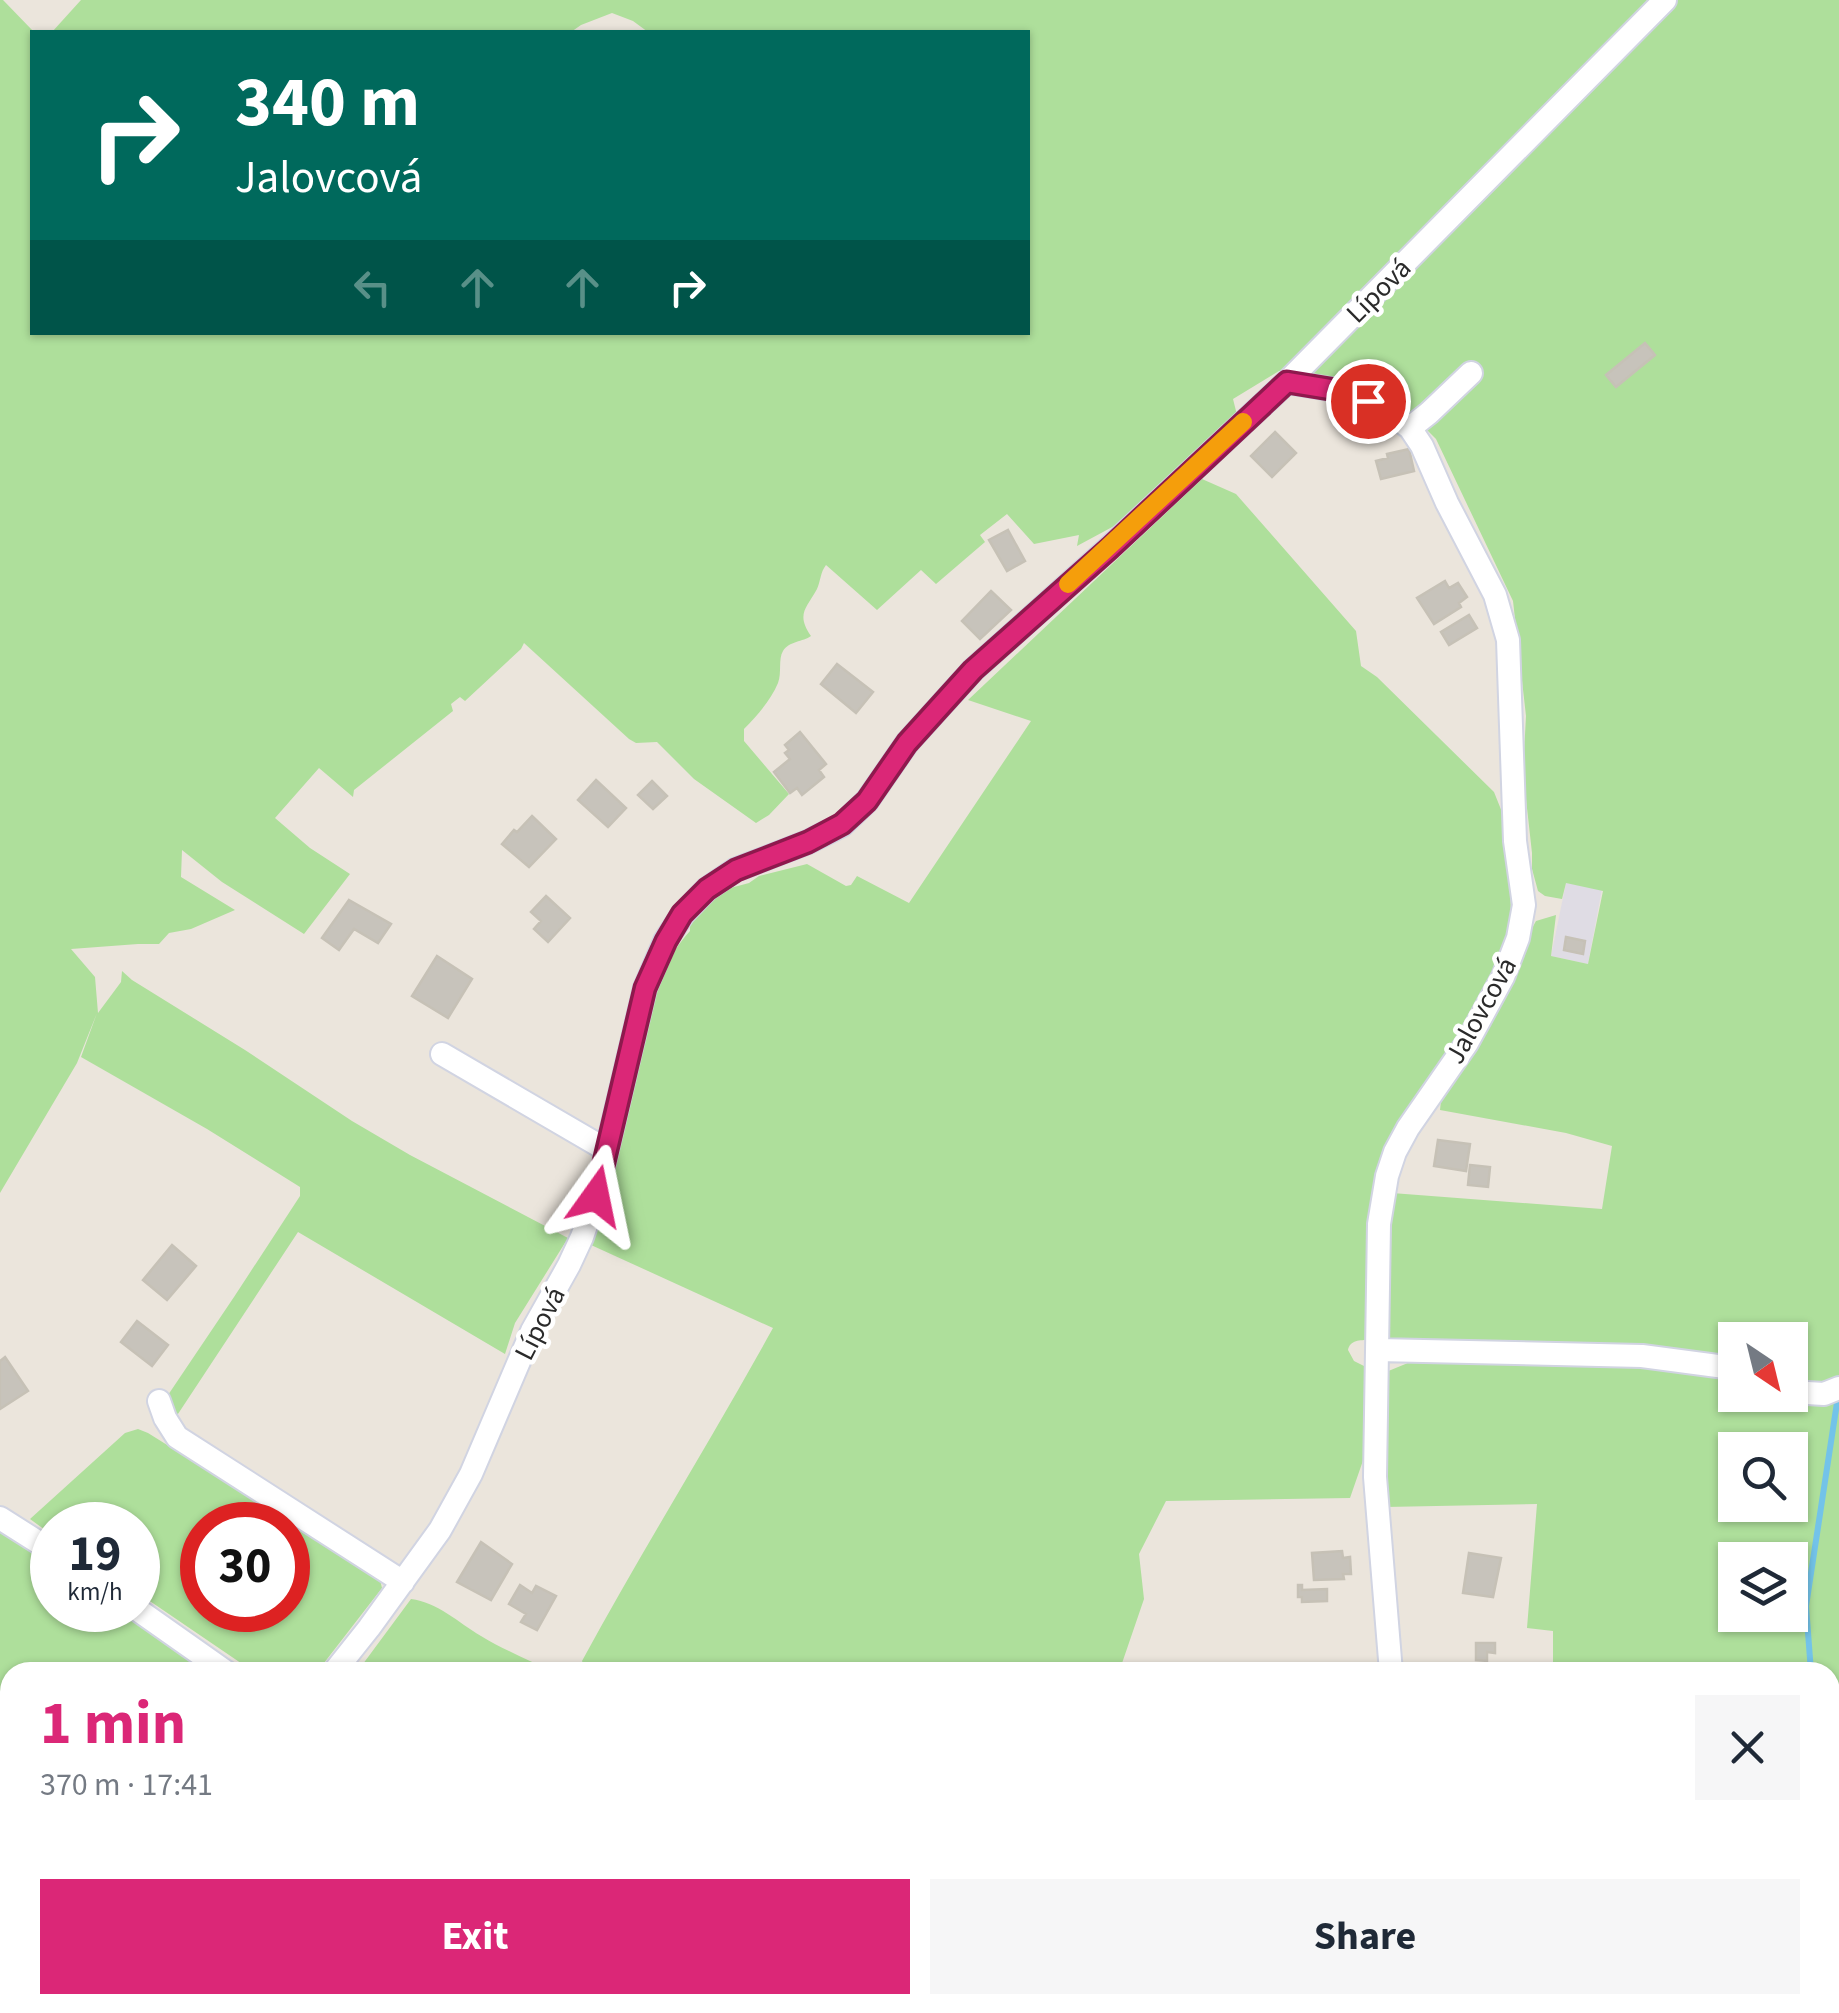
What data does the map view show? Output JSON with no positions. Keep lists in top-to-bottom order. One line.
{"streets":{"street":["Lípová","Jalovcová"]},"crossings":[["Lípová","Jalovcová"]],"north":"bottom right","page":{"turn":["340 m","Jalovcová"],"speed":"19 km/h","limit":"30","heading":["1 min","370 m · 17:41"],"buttons":["Exit","Share"]}}
